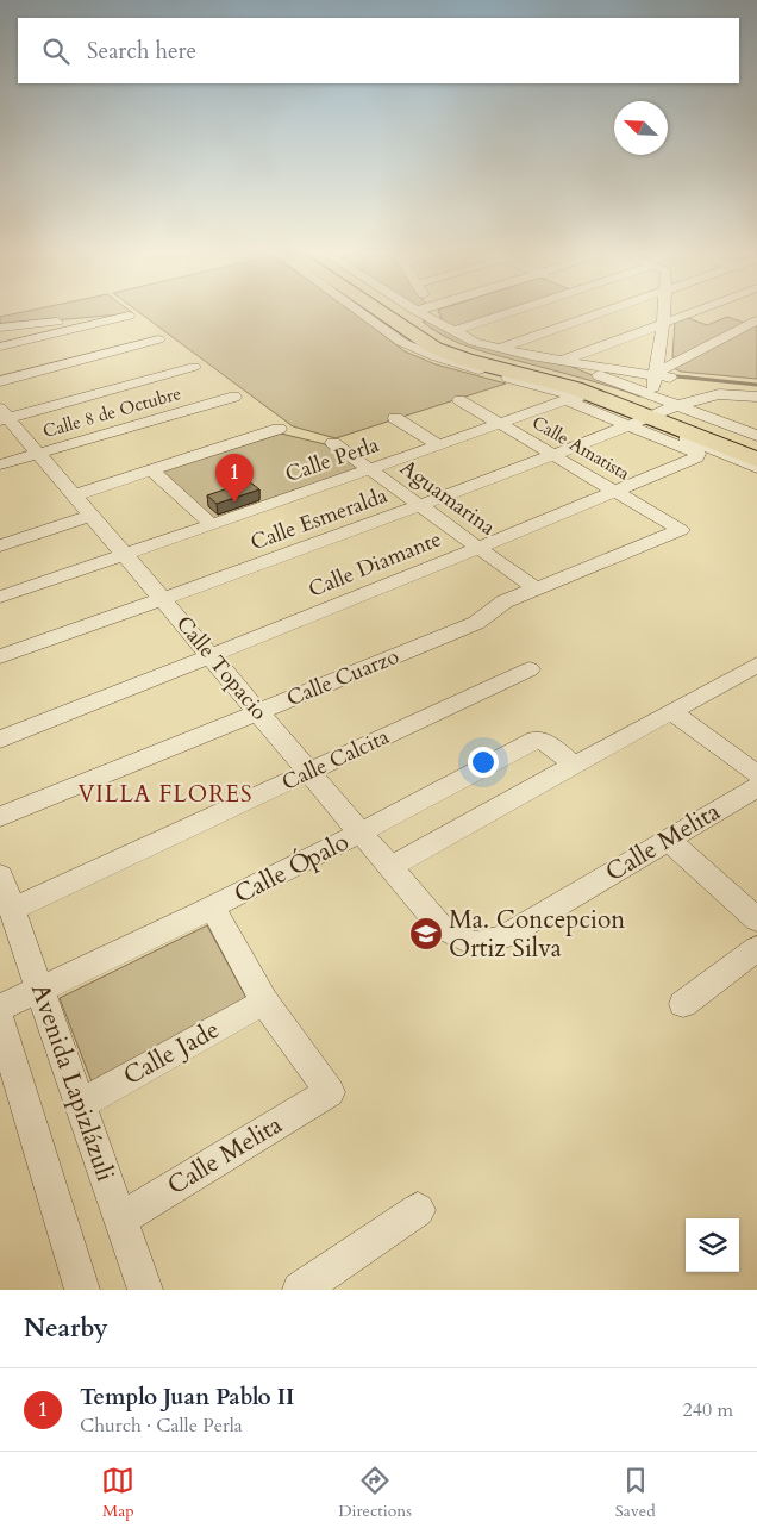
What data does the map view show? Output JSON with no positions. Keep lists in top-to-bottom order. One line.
{"streets":{"street":["Calle 8 de Octubre","Calle Amatista","Calle Perla","Aguamarina","Calle Esmeralda","Calle Diamante","Calle Topacio","Calle Cuarzo","Calle Calcita","Calle Melita","Calle Ópalo","Calle Jade","Avenida Lapizlázuli"]},"crossings":[["Calle 8 de Octubre","Calle Topacio"],["Calle Amatista","Calle Perla"],["Calle Amatista","Calle Esmeralda"],["Calle Amatista","Calle Diamante"],["Calle Amatista","Calle Cuarzo"],["Calle Perla","Aguamarina"],["Calle Perla","Calle Topacio"],["Aguamarina","Calle Esmeralda"],["Aguamarina","Calle Diamante"],["Aguamarina","Calle Cuarzo"],["Calle Esmeralda","Calle Diamante"],["Calle Esmeralda","Calle Topacio"],["Calle Diamante","Calle Topacio"],["Calle Topacio","Calle Cuarzo"],["Calle Topacio","Calle Calcita"],["Calle Topacio","Calle Melita"],["Calle Topacio","Calle Ópalo"],["Calle Calcita","Avenida Lapizlázuli"],["Calle Melita","Calle Jade"],["Calle Melita","Avenida Lapizlázuli"],["Calle Ópalo","Avenida Lapizlázuli"],["Calle Jade","Avenida Lapizlázuli"]],"districts":["VILLA FLORES"],"places":{"school or university":["Ma. Concepcion Ortiz Silva"]},"north":"top left","page":{"search":"Search here","pins":"1","heading":"Nearby","list":[{"mark":"1","name":"Templo Juan Pablo II","note":"Church · Calle Perla","value":"240 m"}],"nav":["Map","Directions","Saved"]}}
